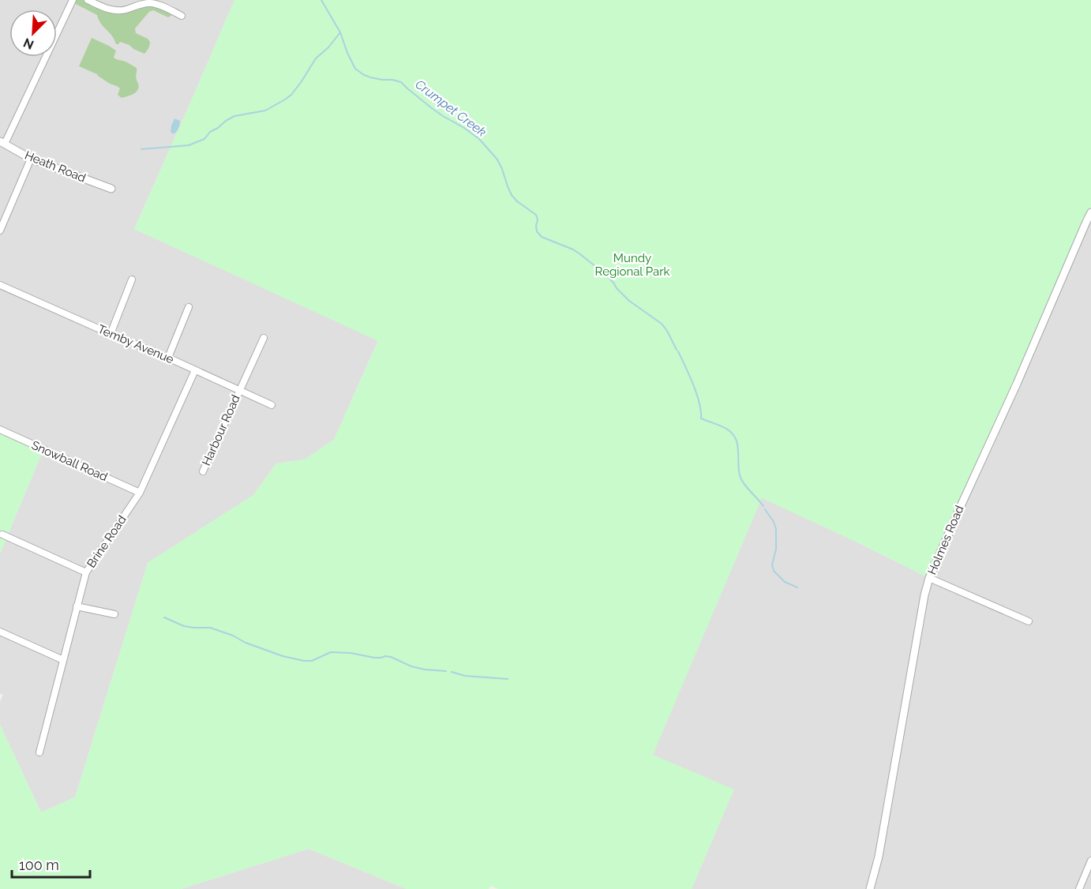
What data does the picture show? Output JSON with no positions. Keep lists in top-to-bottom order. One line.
{"streets":{"street":["Heath Road","Temby Avenue","Harbour Road","Snowball Road","Holmes Road","Brine Road"]},"crossings":[["Temby Avenue","Harbour Road"],["Temby Avenue","Brine Road"],["Snowball Road","Brine Road"]],"water":["Crumpet Creek"],"parks":["Mundy Regional Park"],"scale_bar":"100 m","north":"bottom left"}
